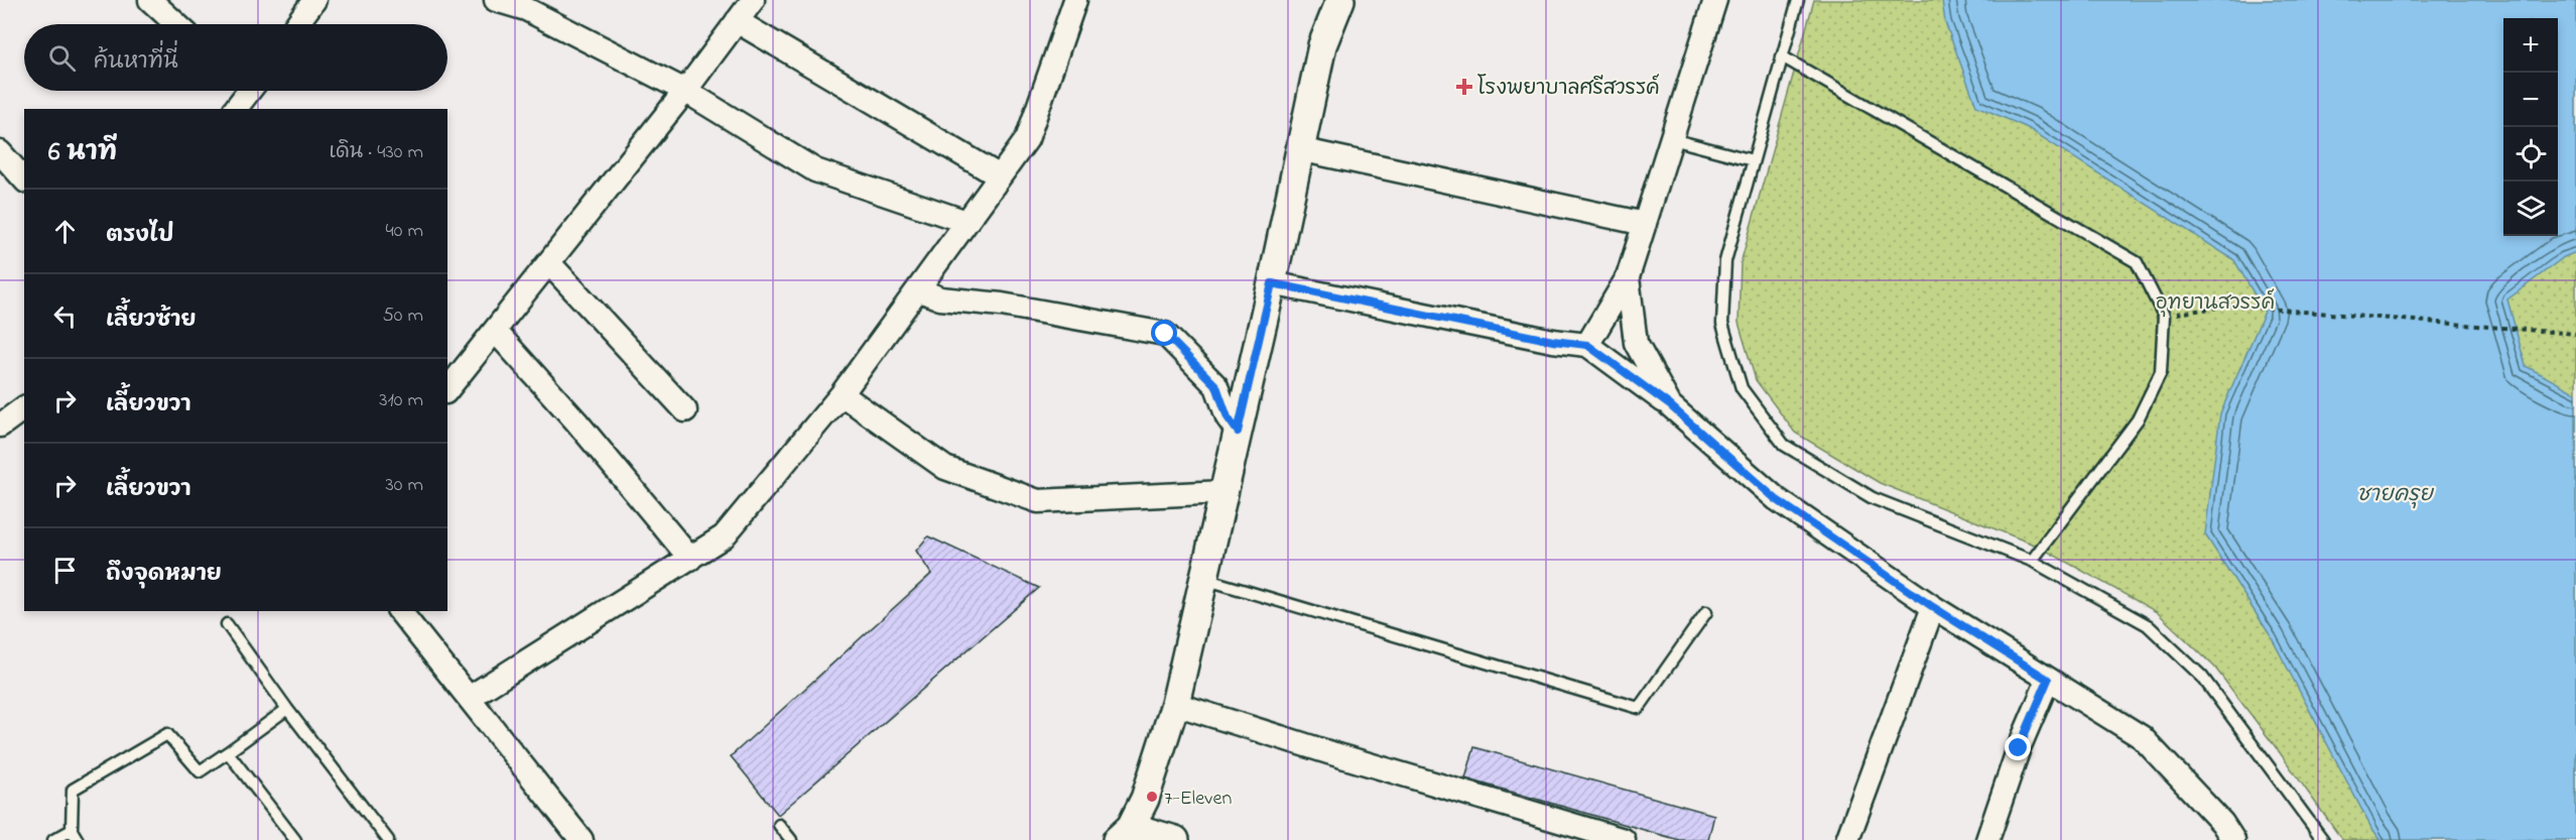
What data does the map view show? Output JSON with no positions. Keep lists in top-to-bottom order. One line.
{"water":["ชายครุย"],"parks":["อุทยานสวรรค์"],"places":{"health":["โรงพยาบาลศรีสวรรค์"],"other":["7-Eleven"]},"page":{"map_buttons":["+","−"],"search":"ค้นหาที่นี่","heading":["6 นาที","เดิน · 430 m"],"list":[["ตรงไป","40 m"],["เลี้ยวซ้าย","50 m"],["เลี้ยวขวา","310 m"],["เลี้ยวขวา","30 m"],"ถึงจุดหมาย"]}}
